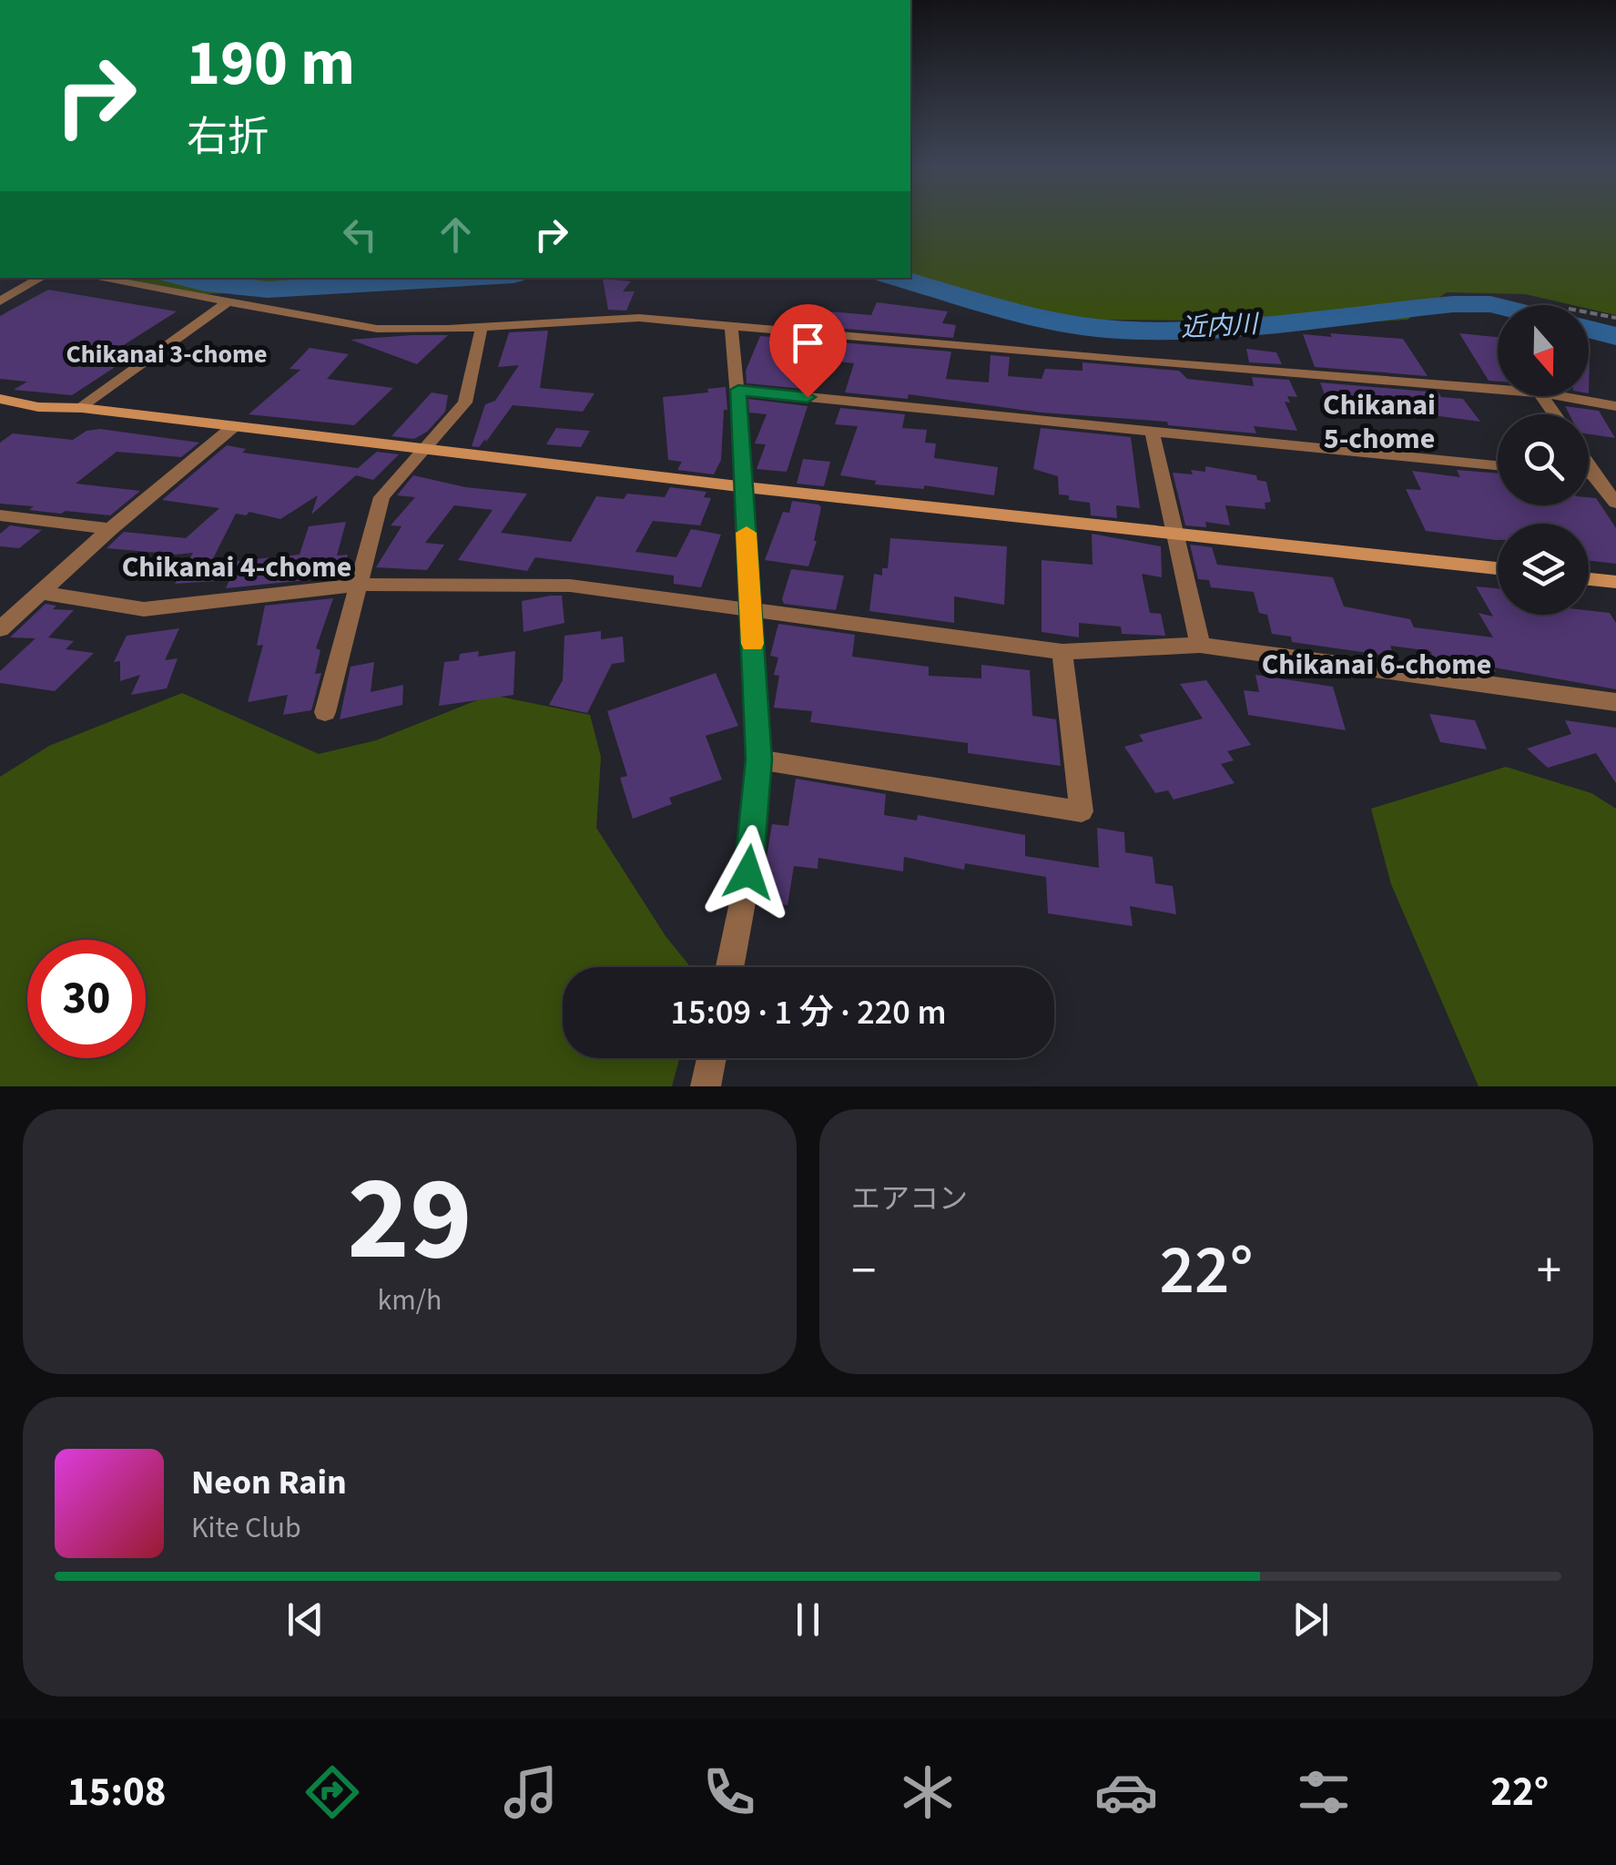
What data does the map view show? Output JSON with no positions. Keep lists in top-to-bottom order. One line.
{"districts":["Chikanai 3-chome","Chikanai 5-chome","Chikanai 4-chome","Chikanai 6-chome"],"water":["近内川"],"north":"bottom","page":{"turn":["190 m","右折"],"limit":"30","trip":"15:09 · 1 分 · 220 m","tile":[["29","km/h"],"エアコン"],"heat":["−","22°","+"],"song":["Neon Rain","Kite Club"],"tabs":["15:08","22°"]}}
